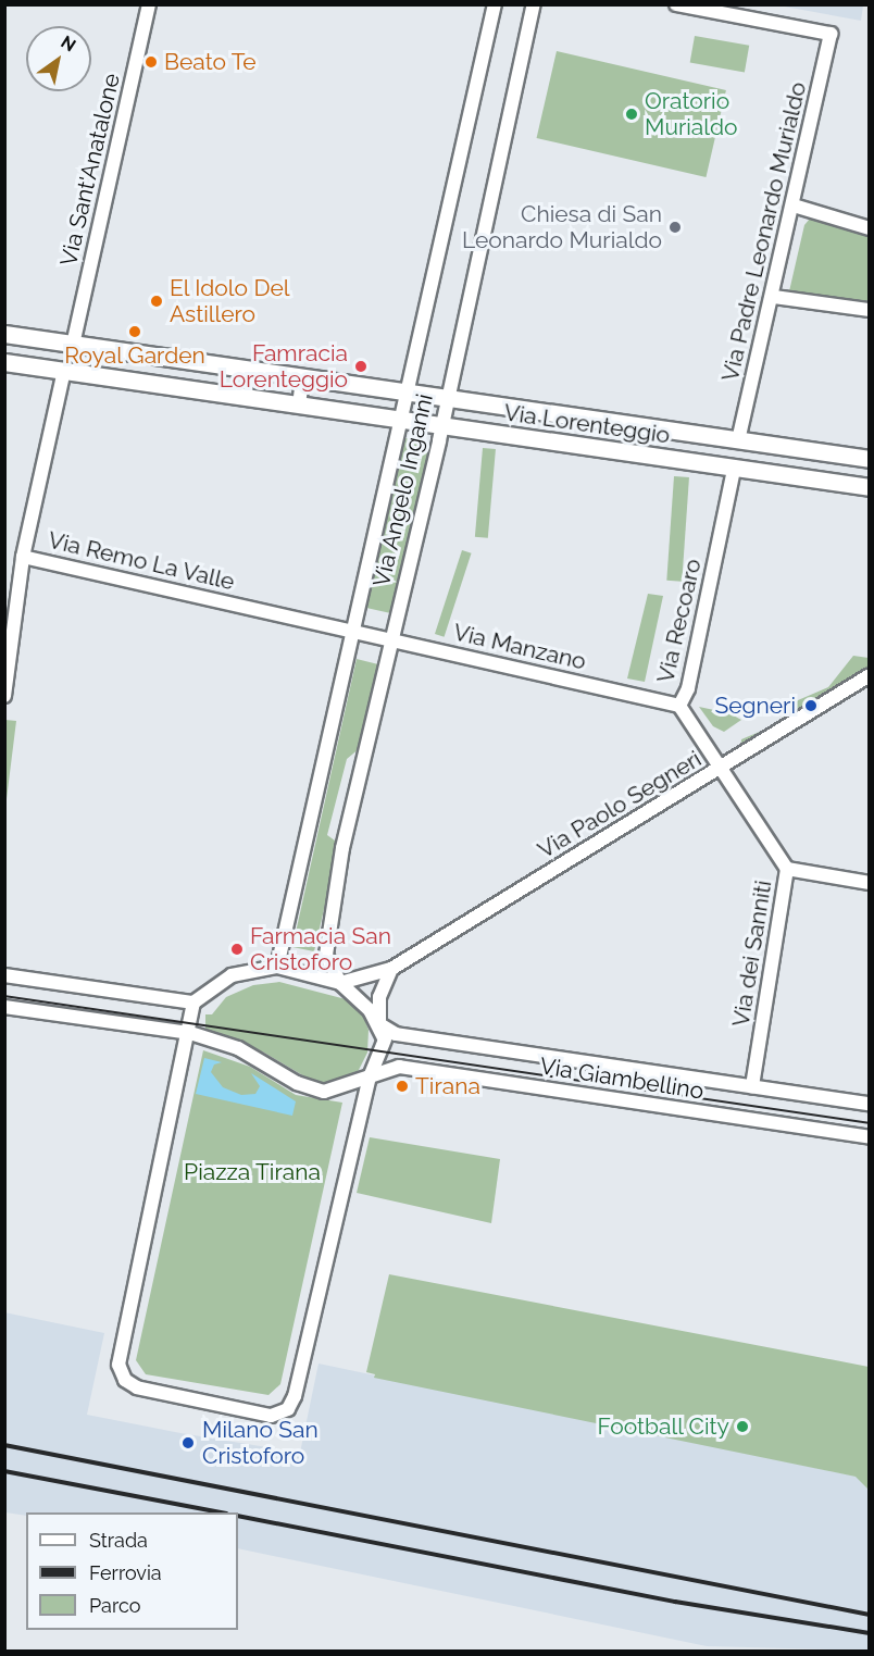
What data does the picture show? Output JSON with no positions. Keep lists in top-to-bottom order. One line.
{"streets":{"main road":["Via Lorenteggio"],"street":["Via Sant'Anatalone","Via Padre Leonardo Murialdo","Via Angelo Inganni","Via Remo La Valle","Via Recoaro","Via Manzano","Via Paolo Segneri","Via dei Sanniti","Via Giambellino"]},"crossings":[["Via Sant'Anatalone","Via Lorenteggio"],["Via Padre Leonardo Murialdo","Via Lorenteggio"],["Via Lorenteggio","Via Angelo Inganni"],["Via Lorenteggio","Via Recoaro"],["Via Angelo Inganni","Via Remo La Valle"],["Via Angelo Inganni","Via Manzano"],["Via Angelo Inganni","Via Paolo Segneri"],["Via Remo La Valle","Via Manzano"],["Via Recoaro","Via Manzano"],["Via Recoaro","Via Paolo Segneri"],["Via Recoaro","Via dei Sanniti"],["Via Paolo Segneri","Via dei Sanniti"],["Via dei Sanniti","Via Giambellino"]],"parks":["Piazza Tirana"],"places":["Beato Te","Oratorio Murialdo","Chiesa di San Leonardo Murialdo","El Idolo Del Astillero","Royal Garden","Famracia Lorenteggio","Segneri","Farmacia San Cristoforo","Tirana","Football City","Milano San Cristoforo"],"legend":["Strada","Ferrovia","Parco"],"north":"top right"}
